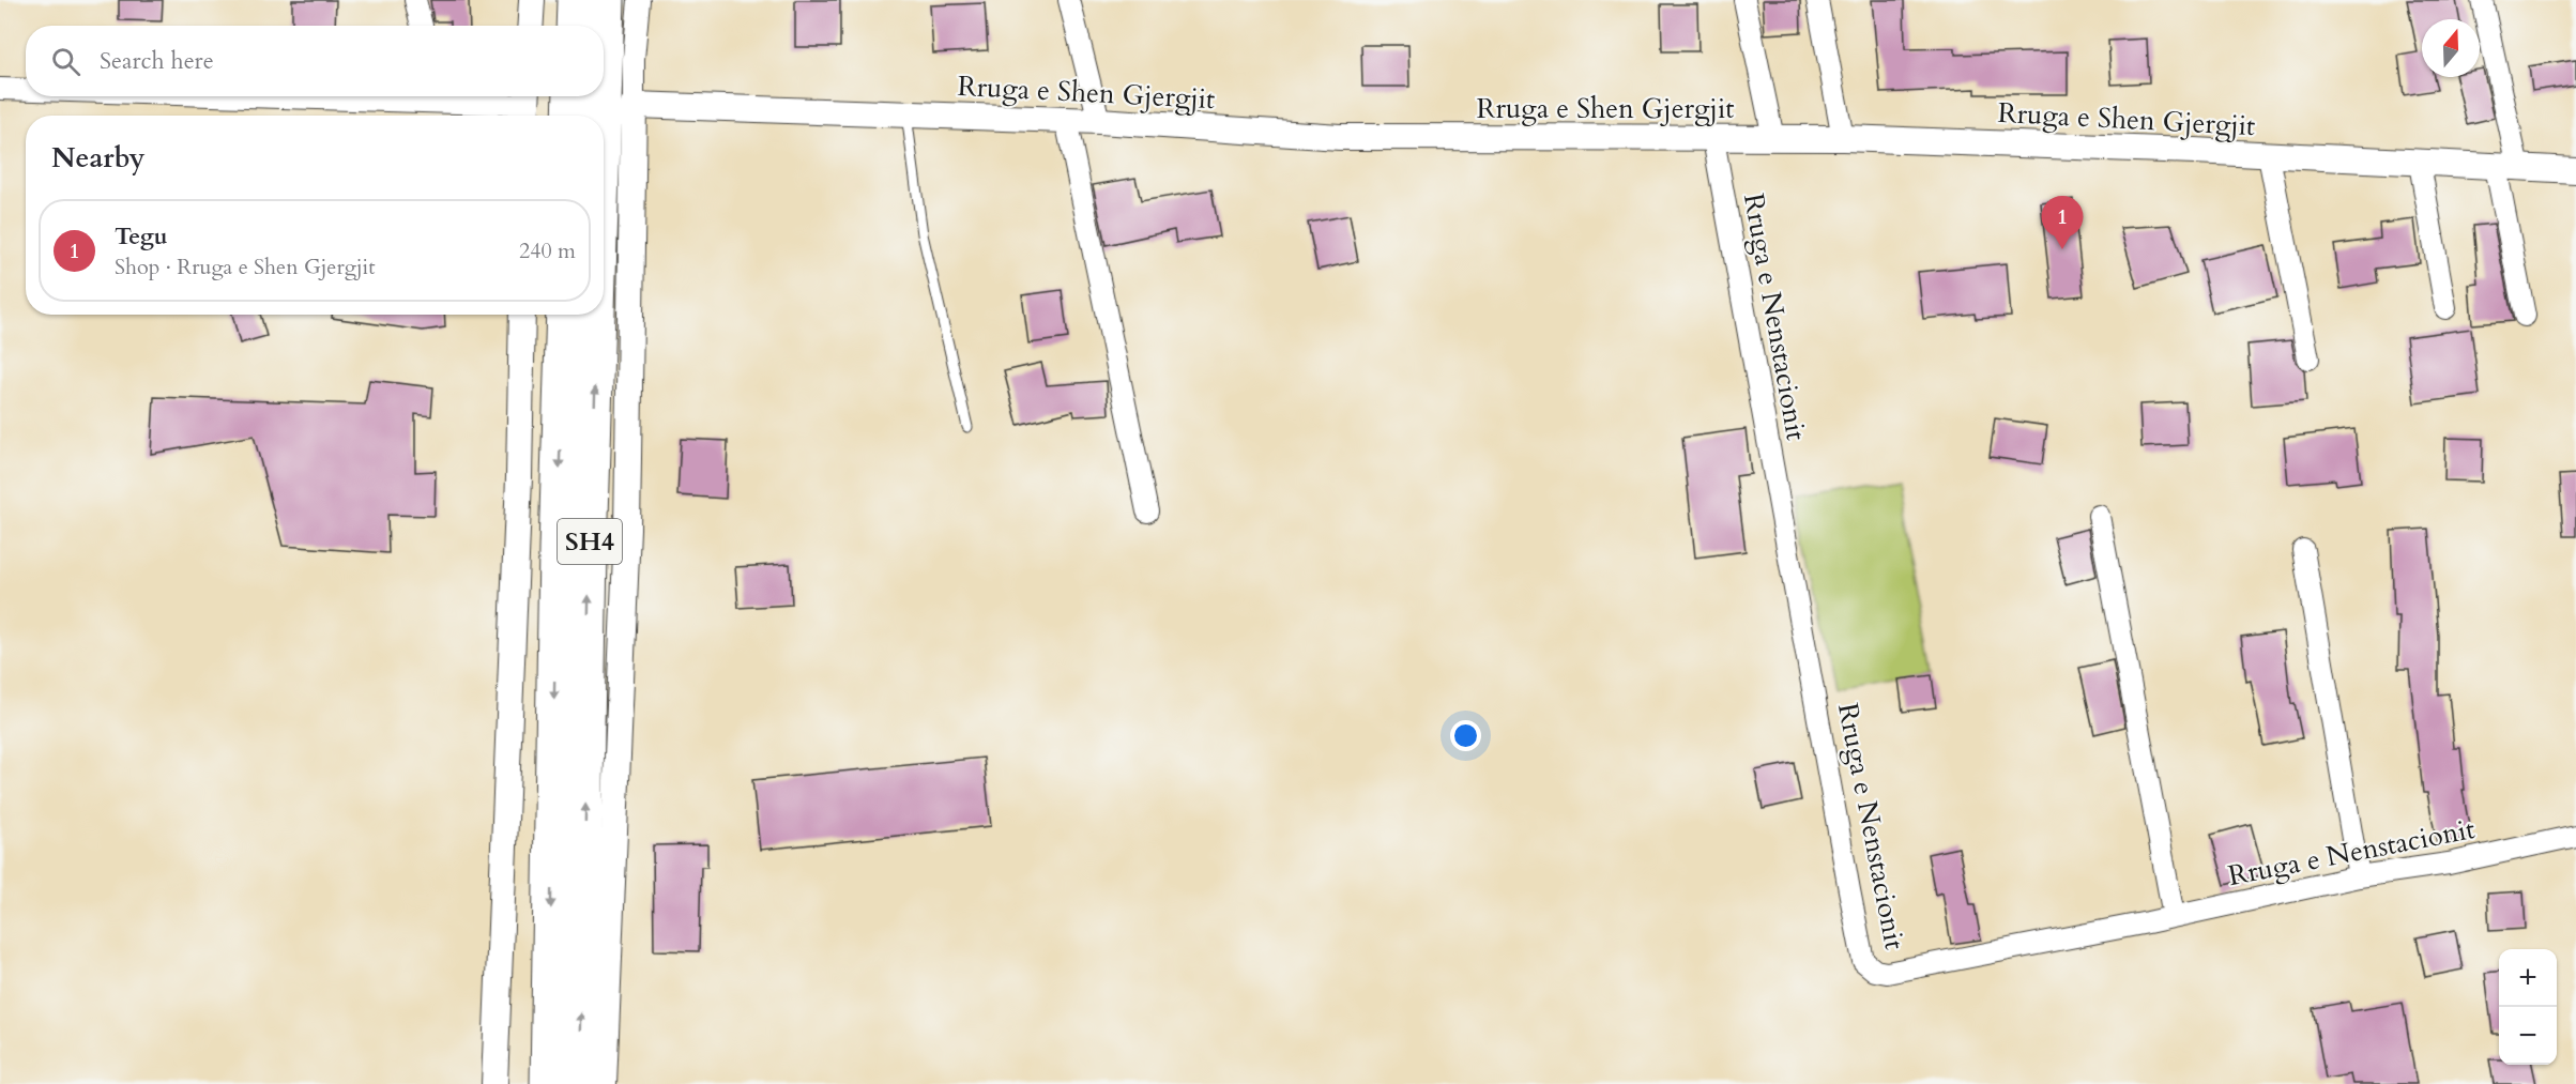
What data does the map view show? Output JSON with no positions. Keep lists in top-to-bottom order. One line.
{"streets":{"highway":["SH4"],"street":["Rruga e Shen Gjergjit","Rruga e Nenstacionit"]},"crossings":[["Rruga e Shen Gjergjit","Rruga e Nenstacionit"]],"north":"top","page":{"search":"Search here","heading":"Nearby","pins":"1","list":[{"mark":"1","name":"Tegu","note":"Shop · Rruga e Shen Gjergjit","value":"240 m"}],"map_buttons":["+","−"]}}
